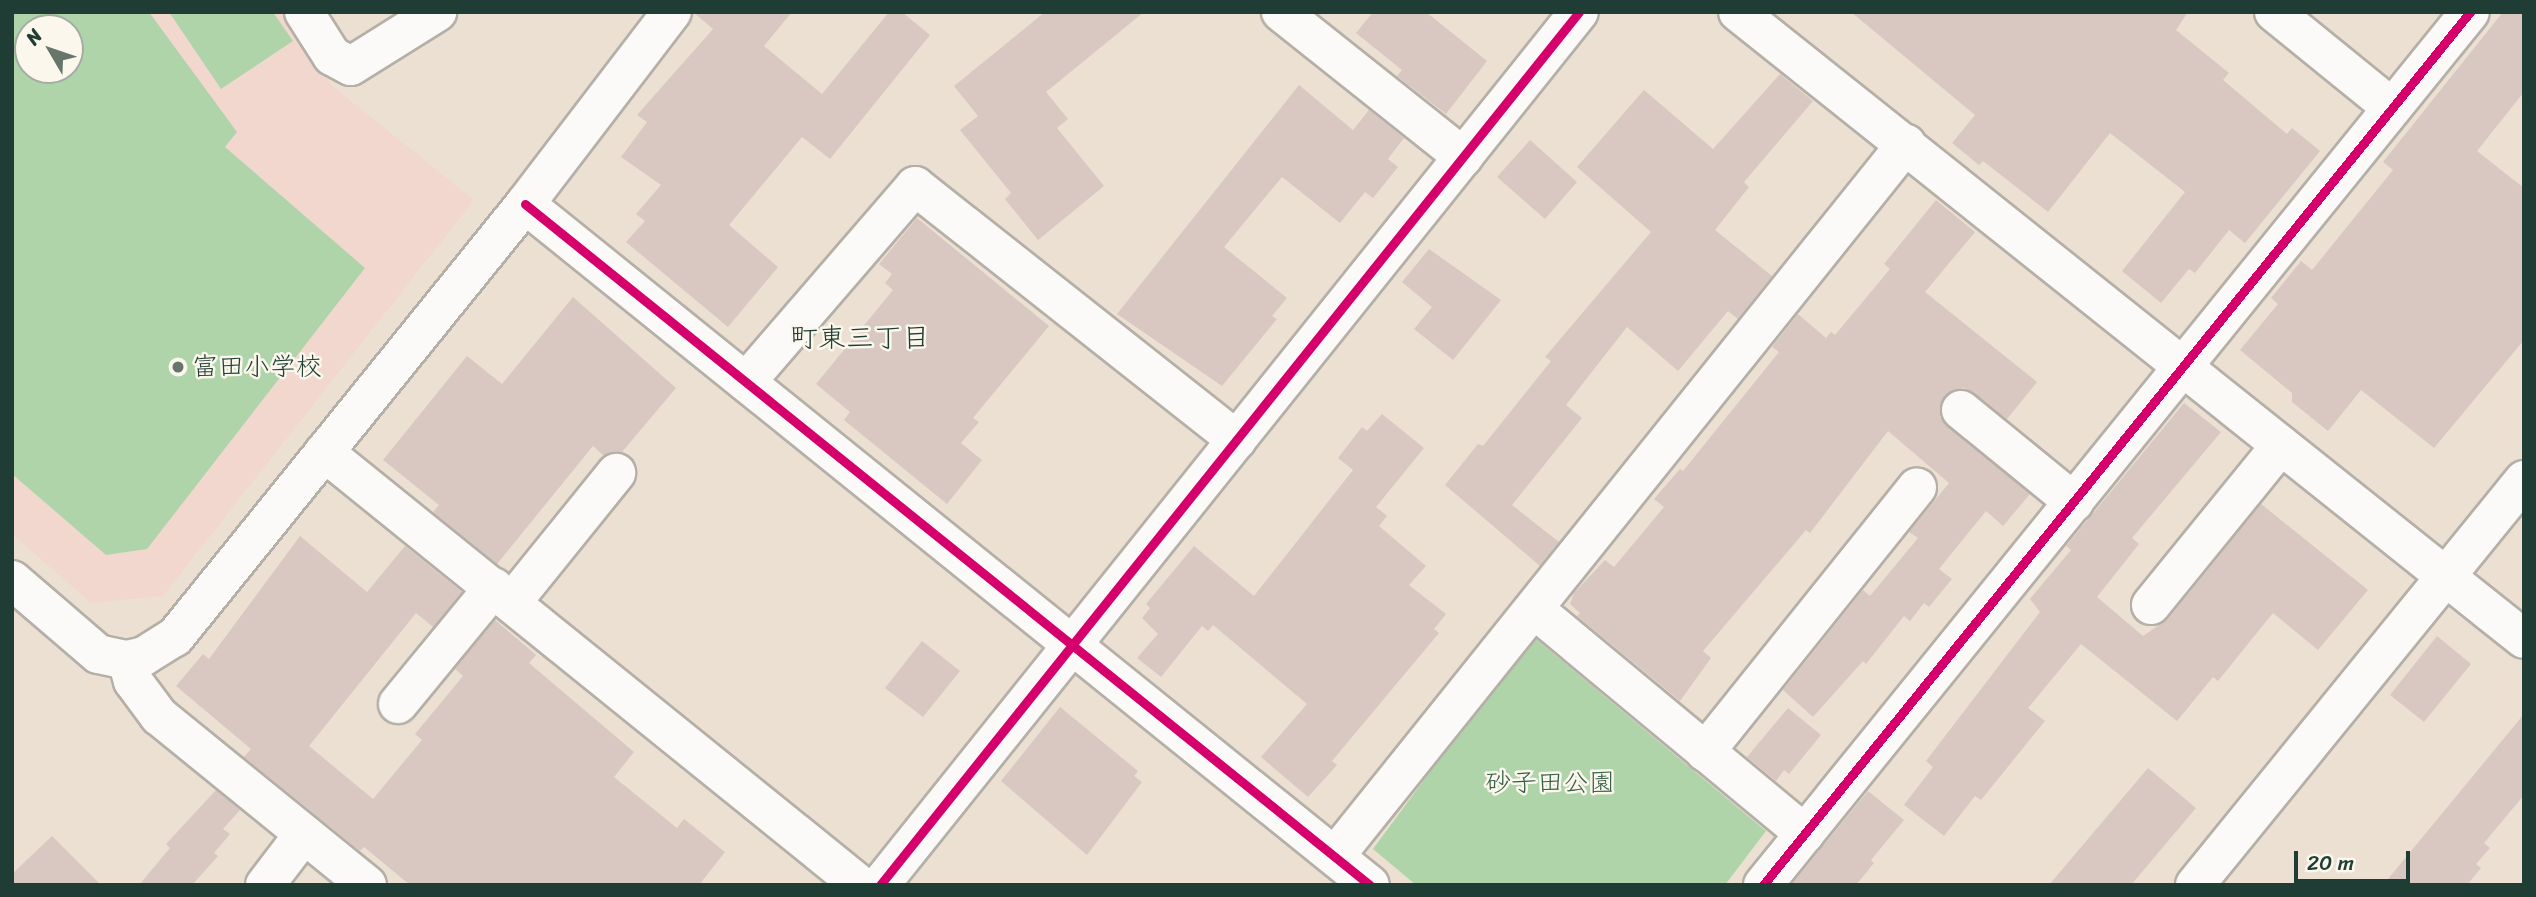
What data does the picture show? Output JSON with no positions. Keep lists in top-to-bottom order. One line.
{"districts":["町東三丁目"],"parks":["砂子田公園"],"places":["富田小学校"],"scale_bar":"20 m","north":"top left"}
